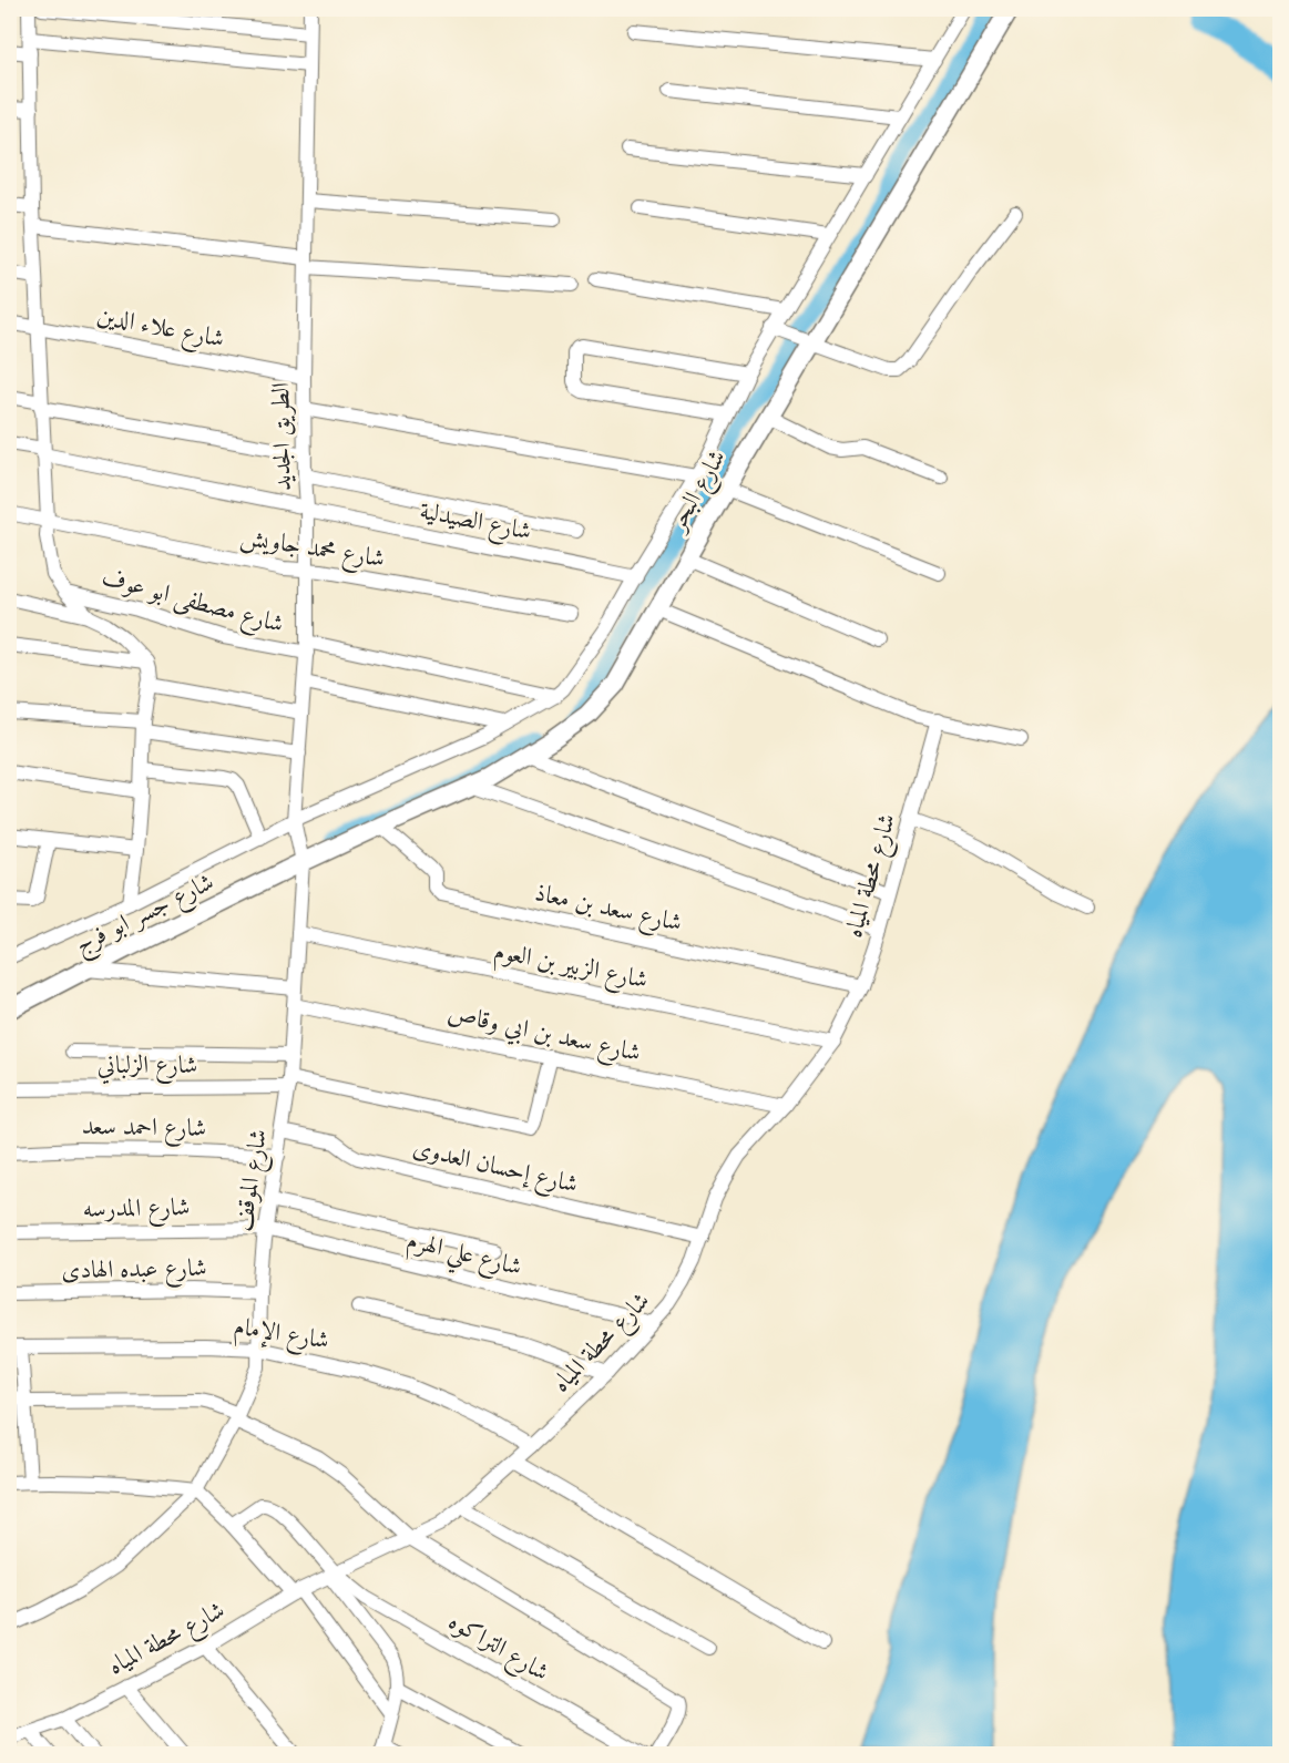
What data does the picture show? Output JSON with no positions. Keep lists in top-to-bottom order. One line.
{"streets":{"street":["شارع علاء الدين","الطريق الجديد","شارع البحر","شارع الصيدلية","شارع محمد جاويش","شارع مصطفى ابو عوف","شارع محطة المياه","شارع سعد بن معاذ","شارع جسر ابو فرج","شارع الزبير بن العوم","شارع سعد بن ابي وقاص","شارع الزلباني","شارع احمد سعد","شارع إحسان العدوى","شارع الموقف","شارع المدرسه","شارع علي الهرم","شارع عبده الهادى","شارع الإمام","شارع التراكوه"]},"crossings":[["شارع علاء الدين","الطريق الجديد"],["الطريق الجديد","شارع البحر"],["الطريق الجديد","شارع الصيدلية"],["الطريق الجديد","شارع محمد جاويش"],["الطريق الجديد","شارع مصطفى ابو عوف"],["الطريق الجديد","شارع جسر ابو فرج"],["الطريق الجديد","شارع الموقف"],["شارع البحر","شارع سعد بن معاذ"],["شارع البحر","شارع جسر ابو فرج"],["شارع البحر","شارع الموقف"],["شارع محطة المياه","شارع سعد بن معاذ"],["شارع محطة المياه","شارع الزبير بن العوم"],["شارع محطة المياه","شارع سعد بن ابي وقاص"],["شارع محطة المياه","شارع إحسان العدوى"],["شارع محطة المياه","شارع علي الهرم"],["شارع محطة المياه","شارع الإمام"],["شارع محطة المياه","شارع التراكوه"],["شارع جسر ابو فرج","شارع الموقف"],["شارع الزبير بن العوم","شارع الموقف"],["شارع سعد بن ابي وقاص","شارع الزلباني"],["شارع سعد بن ابي وقاص","شارع الموقف"],["شارع الزلباني","شارع الموقف"],["شارع احمد سعد","شارع الموقف"],["شارع إحسان العدوى","شارع الموقف"],["شارع الموقف","شارع المدرسه"],["شارع الموقف","شارع علي الهرم"],["شارع الموقف","شارع عبده الهادى"],["شارع الموقف","شارع الإمام"],["شارع المدرسه","شارع علي الهرم"]]}
